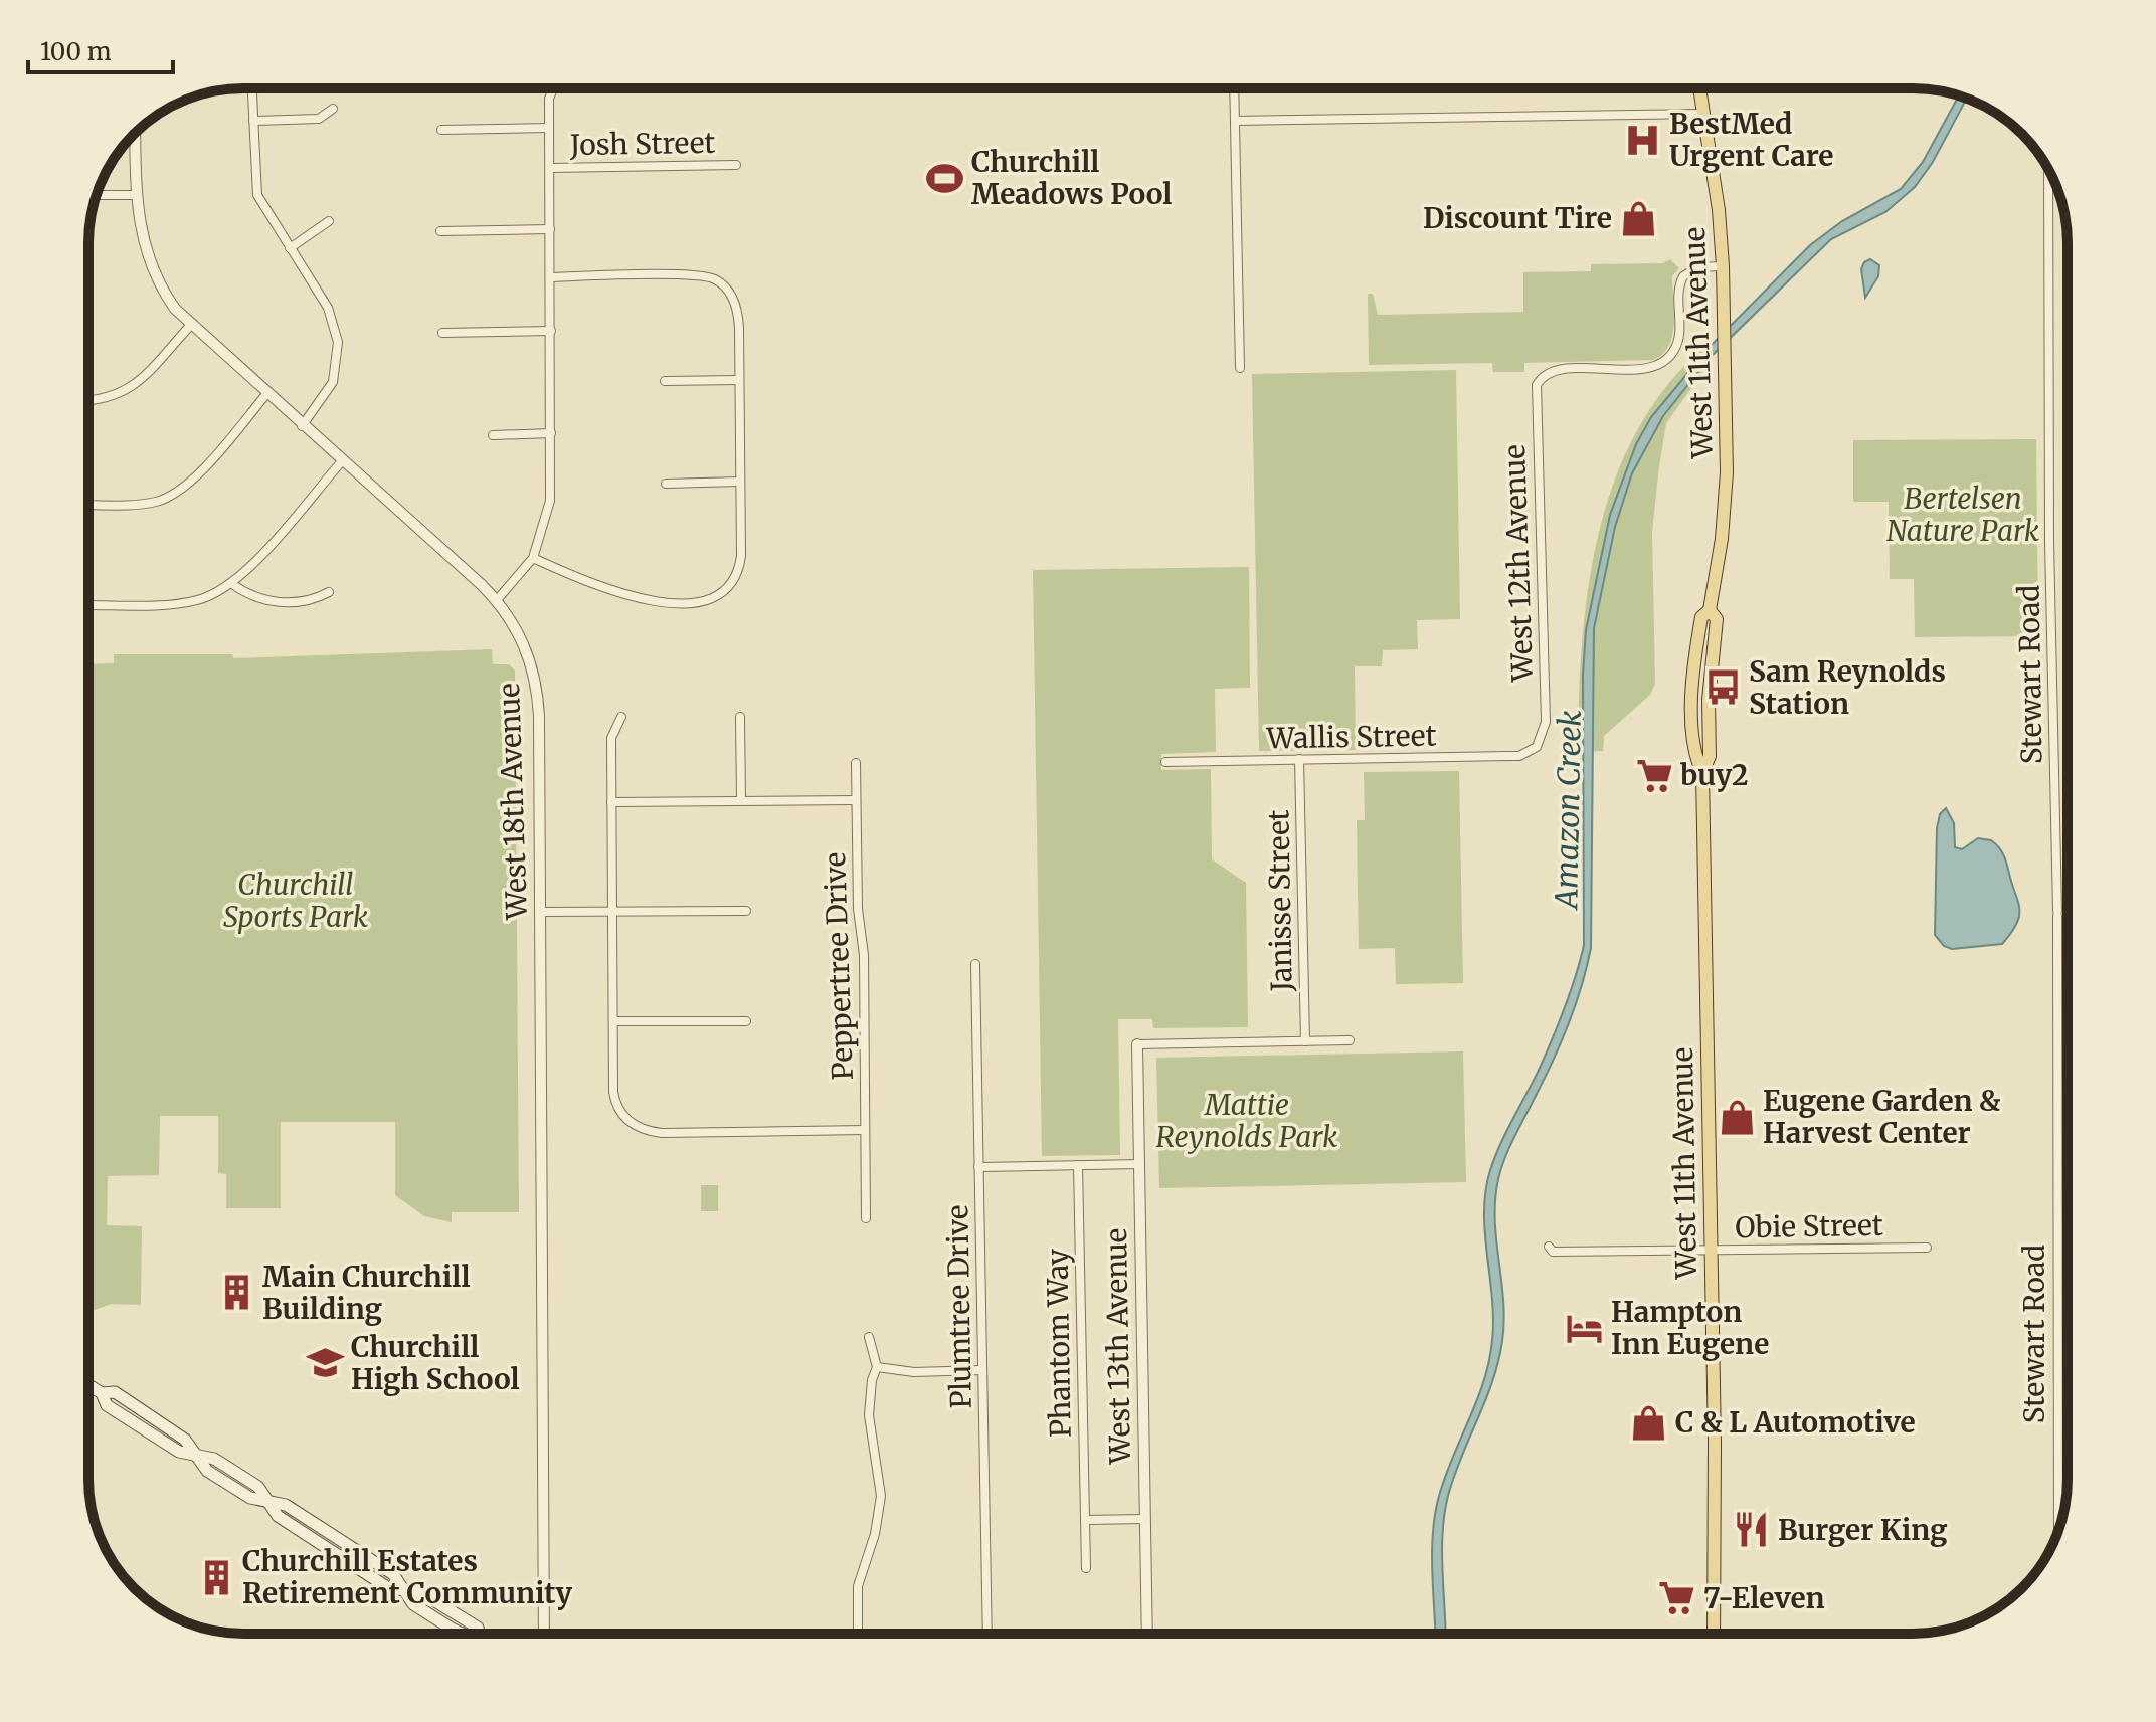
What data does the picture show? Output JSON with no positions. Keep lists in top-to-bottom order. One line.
{"streets":{"main road":["West 11th Avenue"],"street":["Josh Street","West 12th Avenue","Stewart Road","Wallis Street","West 18th Avenue","Janisse Street","Peppertree Drive","Obie Street","Plumtree Drive","Phantom Way","West 13th Avenue"]},"crossings":[["Josh Street","West 18th Avenue"],["West 11th Avenue","West 12th Avenue"],["West 11th Avenue","Obie Street"],["West 12th Avenue","Wallis Street"],["Wallis Street","Janisse Street"]],"water":["Amazon Creek"],"parks":["Bertelsen Nature Park","Churchill Sports Park","Mattie Reynolds Park"],"places":{"hospital":["BestMed Urgent Care"],"sports":["Churchill Meadows Pool"],"shop":["Discount Tire","Eugene Garden & Harvest Center","C & L Automotive"],"bus stop":["Sam Reynolds Station"],"supermarket":["buy2","7-Eleven"],"building":["Main Churchill Building","Churchill Estates Retirement Community"],"hotel":["Hampton Inn Eugene"],"school or university":["Churchill High School"],"restaurant":["Burger King"]},"scale_bar":"100 m"}
